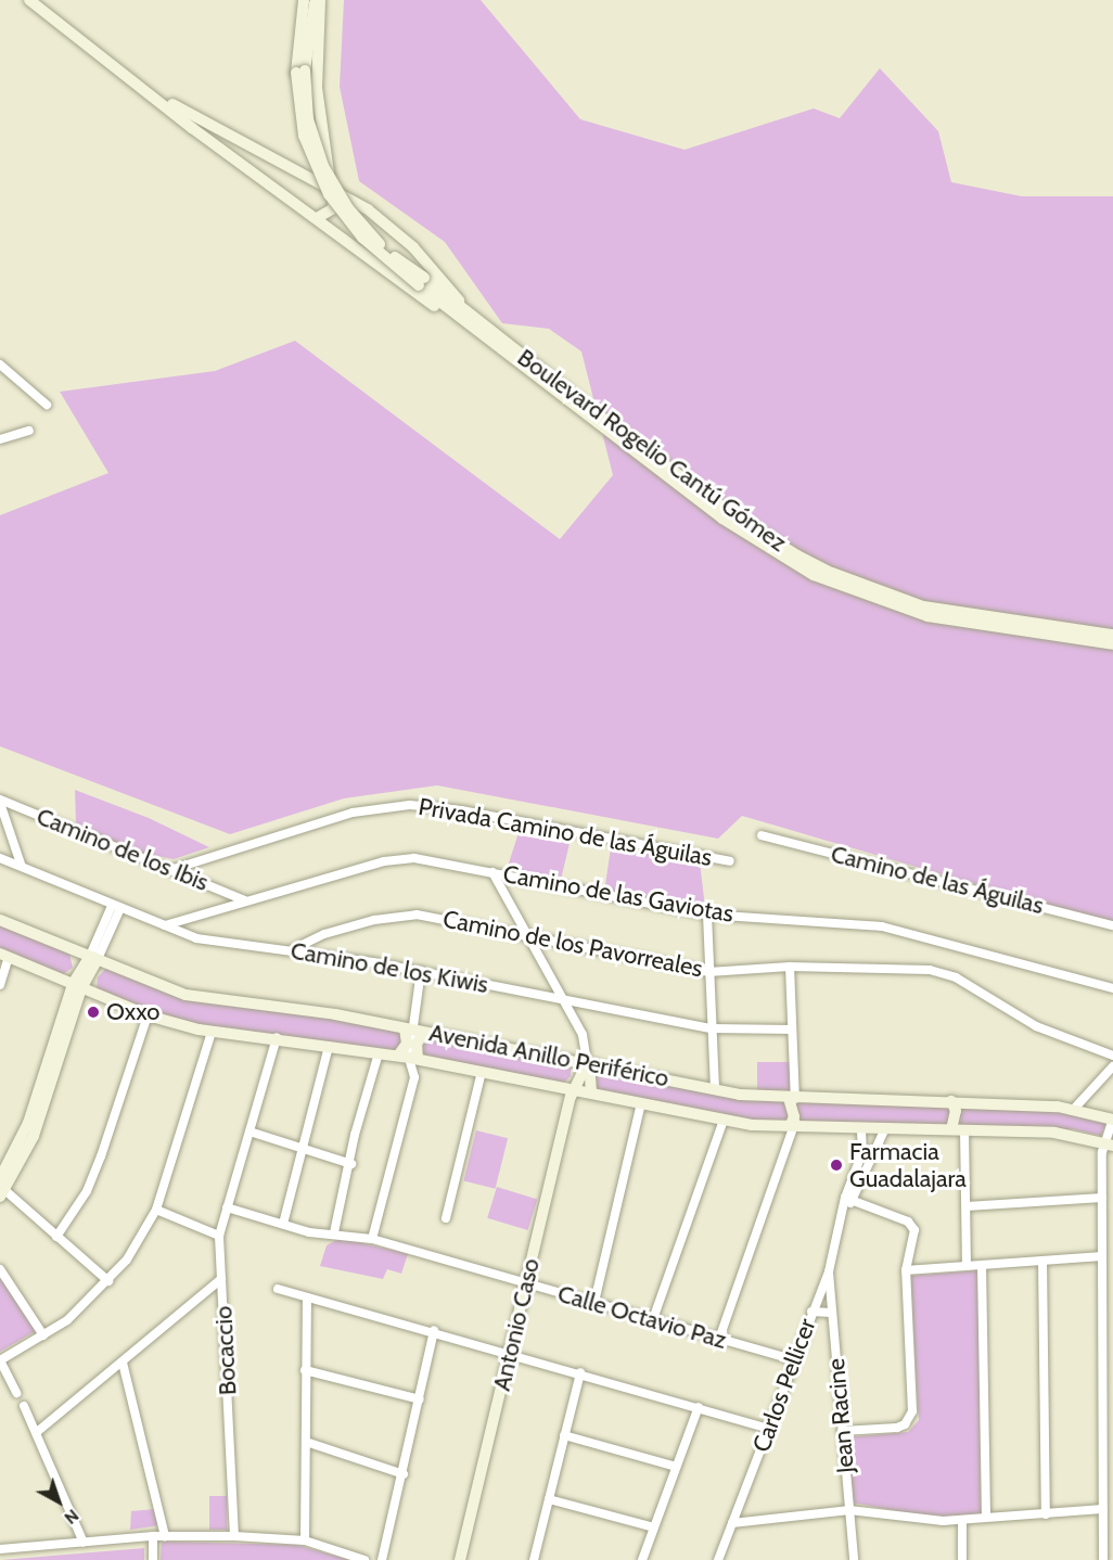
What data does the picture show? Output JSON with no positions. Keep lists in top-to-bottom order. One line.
{"streets":{"street":["Boulevard Rogelio Cantú Gómez","Privada Camino de las Águilas","Camino de los Ibis","Camino de las Águilas","Camino de las Gaviotas","Camino de los Pavorreales","Camino de los Kiwis","Avenida Anillo Periférico","Calle Octavio Paz","Antonio Caso","Bocaccio","Carlos Pellicer","Jean Racine"]},"crossings":[["Privada Camino de las Águilas","Camino de los Ibis"],["Camino de los Ibis","Camino de las Gaviotas"],["Camino de las Gaviotas","Camino de los Kiwis"],["Camino de los Pavorreales","Camino de los Kiwis"],["Avenida Anillo Periférico","Antonio Caso"],["Avenida Anillo Periférico","Bocaccio"],["Avenida Anillo Periférico","Carlos Pellicer"],["Calle Octavio Paz","Antonio Caso"],["Calle Octavio Paz","Bocaccio"],["Calle Octavio Paz","Carlos Pellicer"],["Carlos Pellicer","Jean Racine"]],"places":["Oxxo","Farmacia Guadalajara"],"north":"bottom right"}
